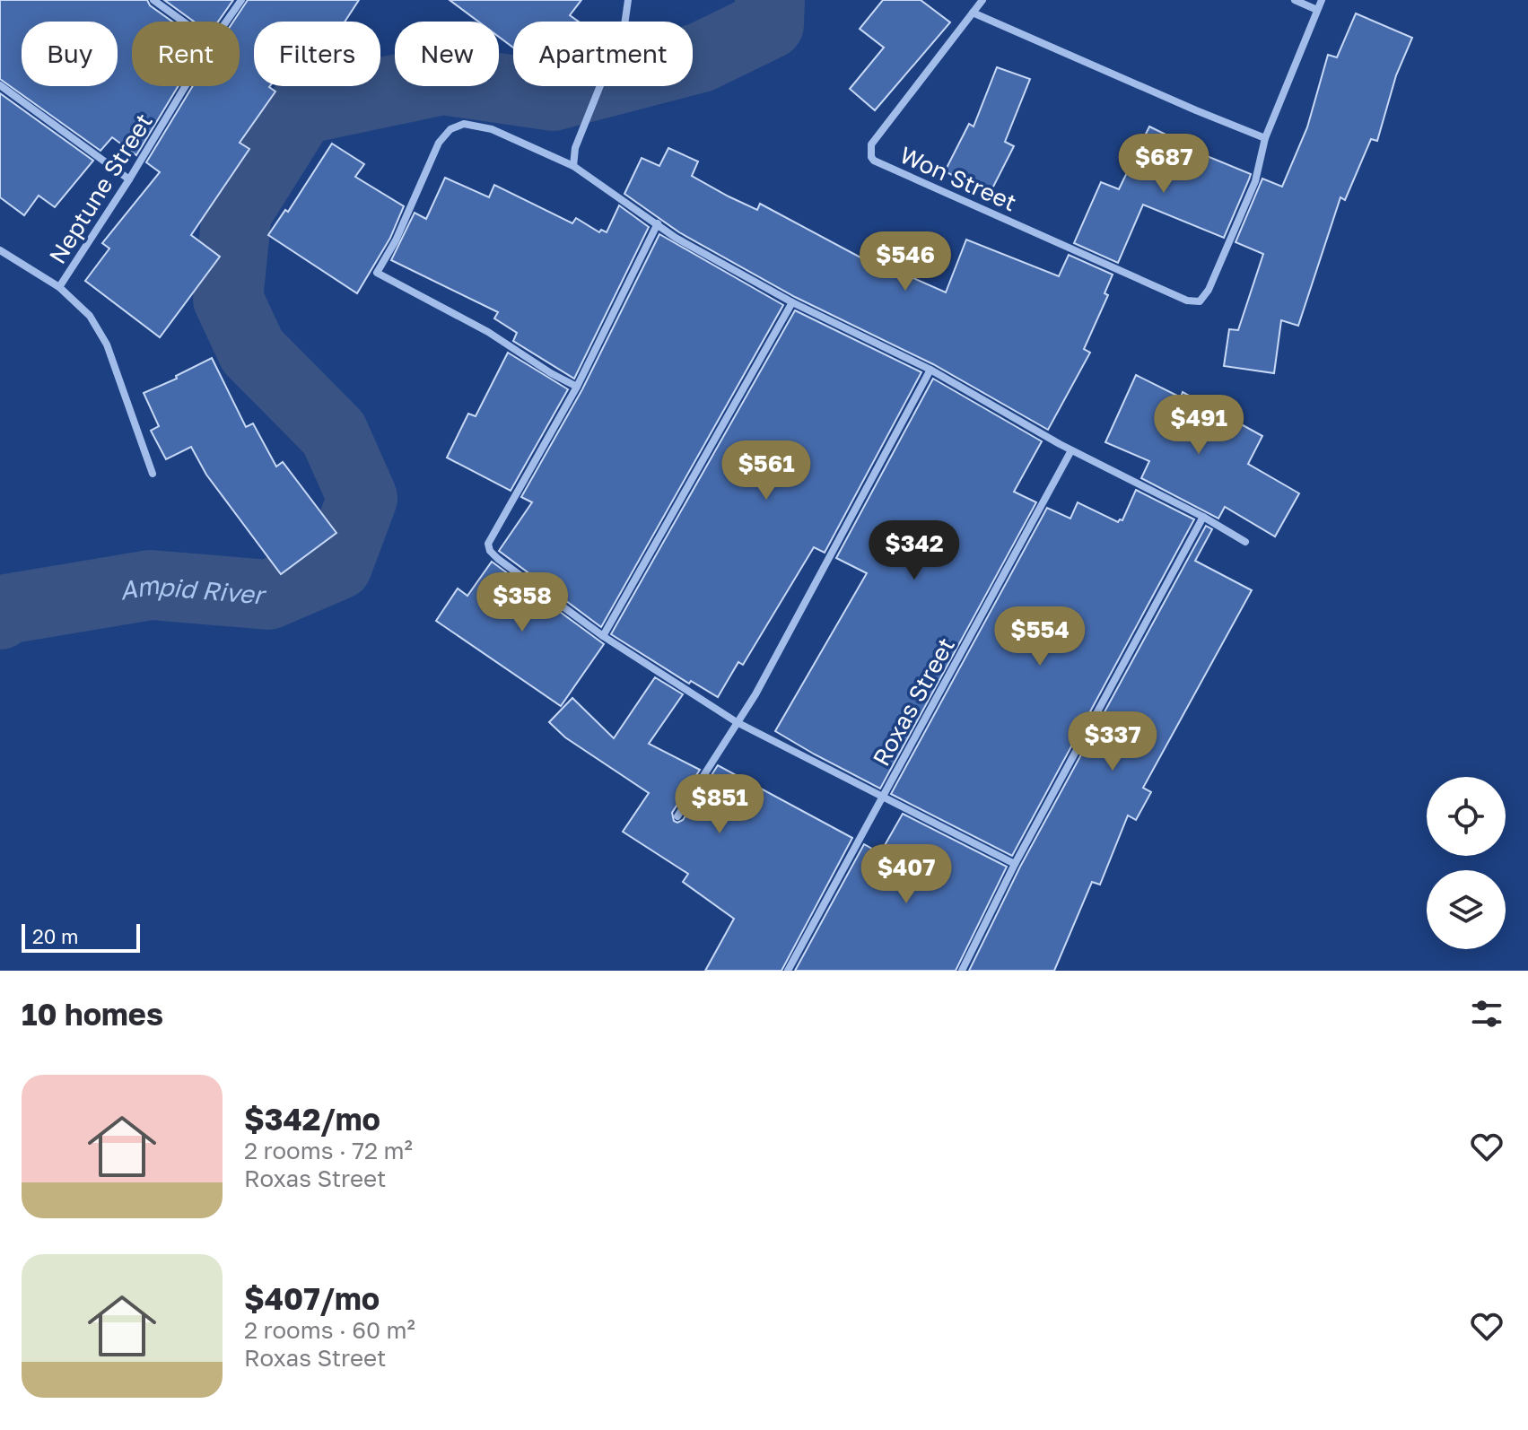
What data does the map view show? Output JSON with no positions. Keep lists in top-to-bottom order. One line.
{"streets":{"street":["Won Street","Neptune Street","Roxas Street"]},"water":["Ampid River"],"scale_bar":"20 m","page":{"chip":["Buy","Rent","Filters","New","Apartment"],"price":["$687","$546","$491","$561","$342","$358","$554","$337","$851","$407"],"scale":"20 m","heading":"10 homes","list":[{"name":"$342/mo","note":"2 rooms · 72 m² · Roxas Street"},{"name":"$407/mo","note":"2 rooms · 60 m² · Roxas Street"}]}}
